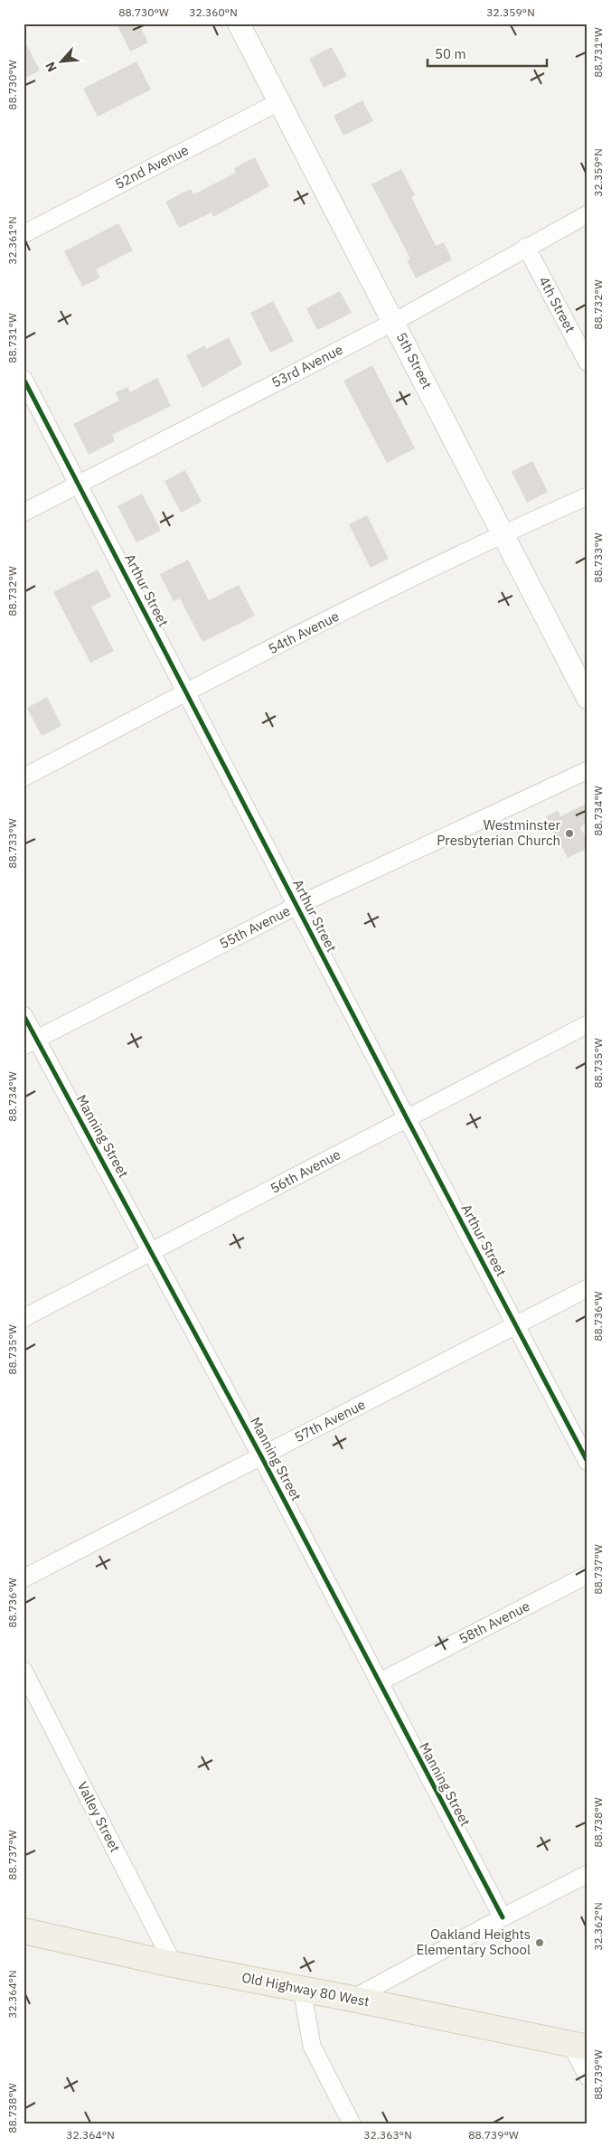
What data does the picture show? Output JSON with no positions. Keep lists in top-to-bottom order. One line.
{"streets":{"main road":["Old Highway 80 West"],"street":["52nd Avenue","4th Street","5th Street","53rd Avenue","Arthur Street","54th Avenue","55th Avenue","Manning Street","56th Avenue","57th Avenue","58th Avenue","Valley Street"]},"crossings":[["52nd Avenue","5th Street"],["4th Street","53rd Avenue"],["5th Street","53rd Avenue"],["5th Street","54th Avenue"],["53rd Avenue","Arthur Street"],["Arthur Street","54th Avenue"],["Arthur Street","55th Avenue"],["Arthur Street","56th Avenue"],["Arthur Street","57th Avenue"],["55th Avenue","Manning Street"],["Manning Street","56th Avenue"],["Manning Street","57th Avenue"],["Manning Street","58th Avenue"],["Valley Street","Old Highway 80 West"]],"places":["Westminster Presbyterian Church","Oakland Heights Elementary School"],"scale_bar":"50 m","north":"bottom left","coordinates":["88.730°W","32.360°N","32.359°N","88.731°W","32.361°N","88.732°W","88.733°W","88.734°W","88.735°W","88.736°W","88.737°W","88.738°W","32.362°N","32.364°N","88.739°W","32.363°N"]}
